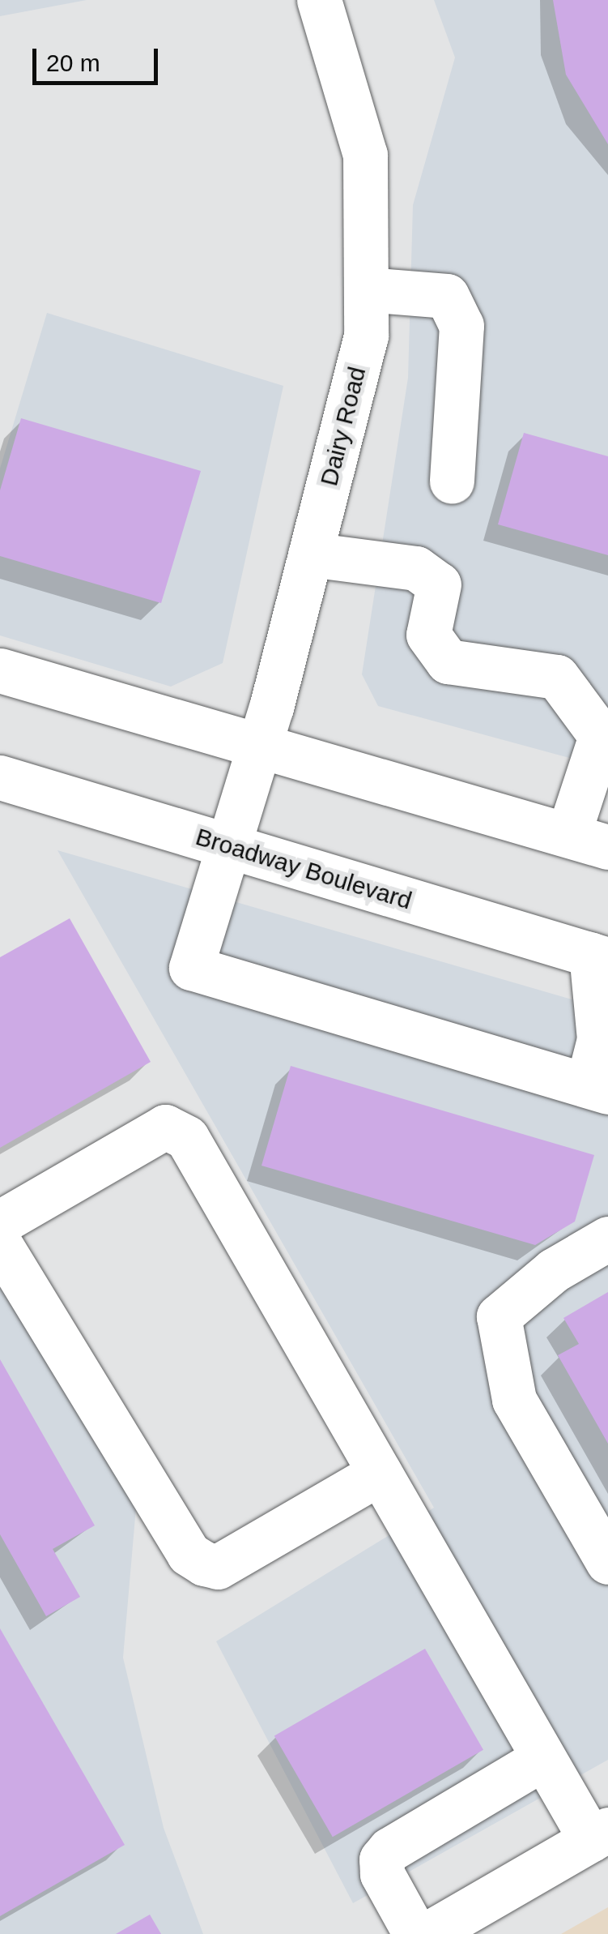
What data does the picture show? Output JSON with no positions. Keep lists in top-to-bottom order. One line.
{"streets":{"main road":["Dairy Road","Broadway Boulevard"]},"crossings":[["Dairy Road","Broadway Boulevard"]],"scale_bar":"20 m"}
